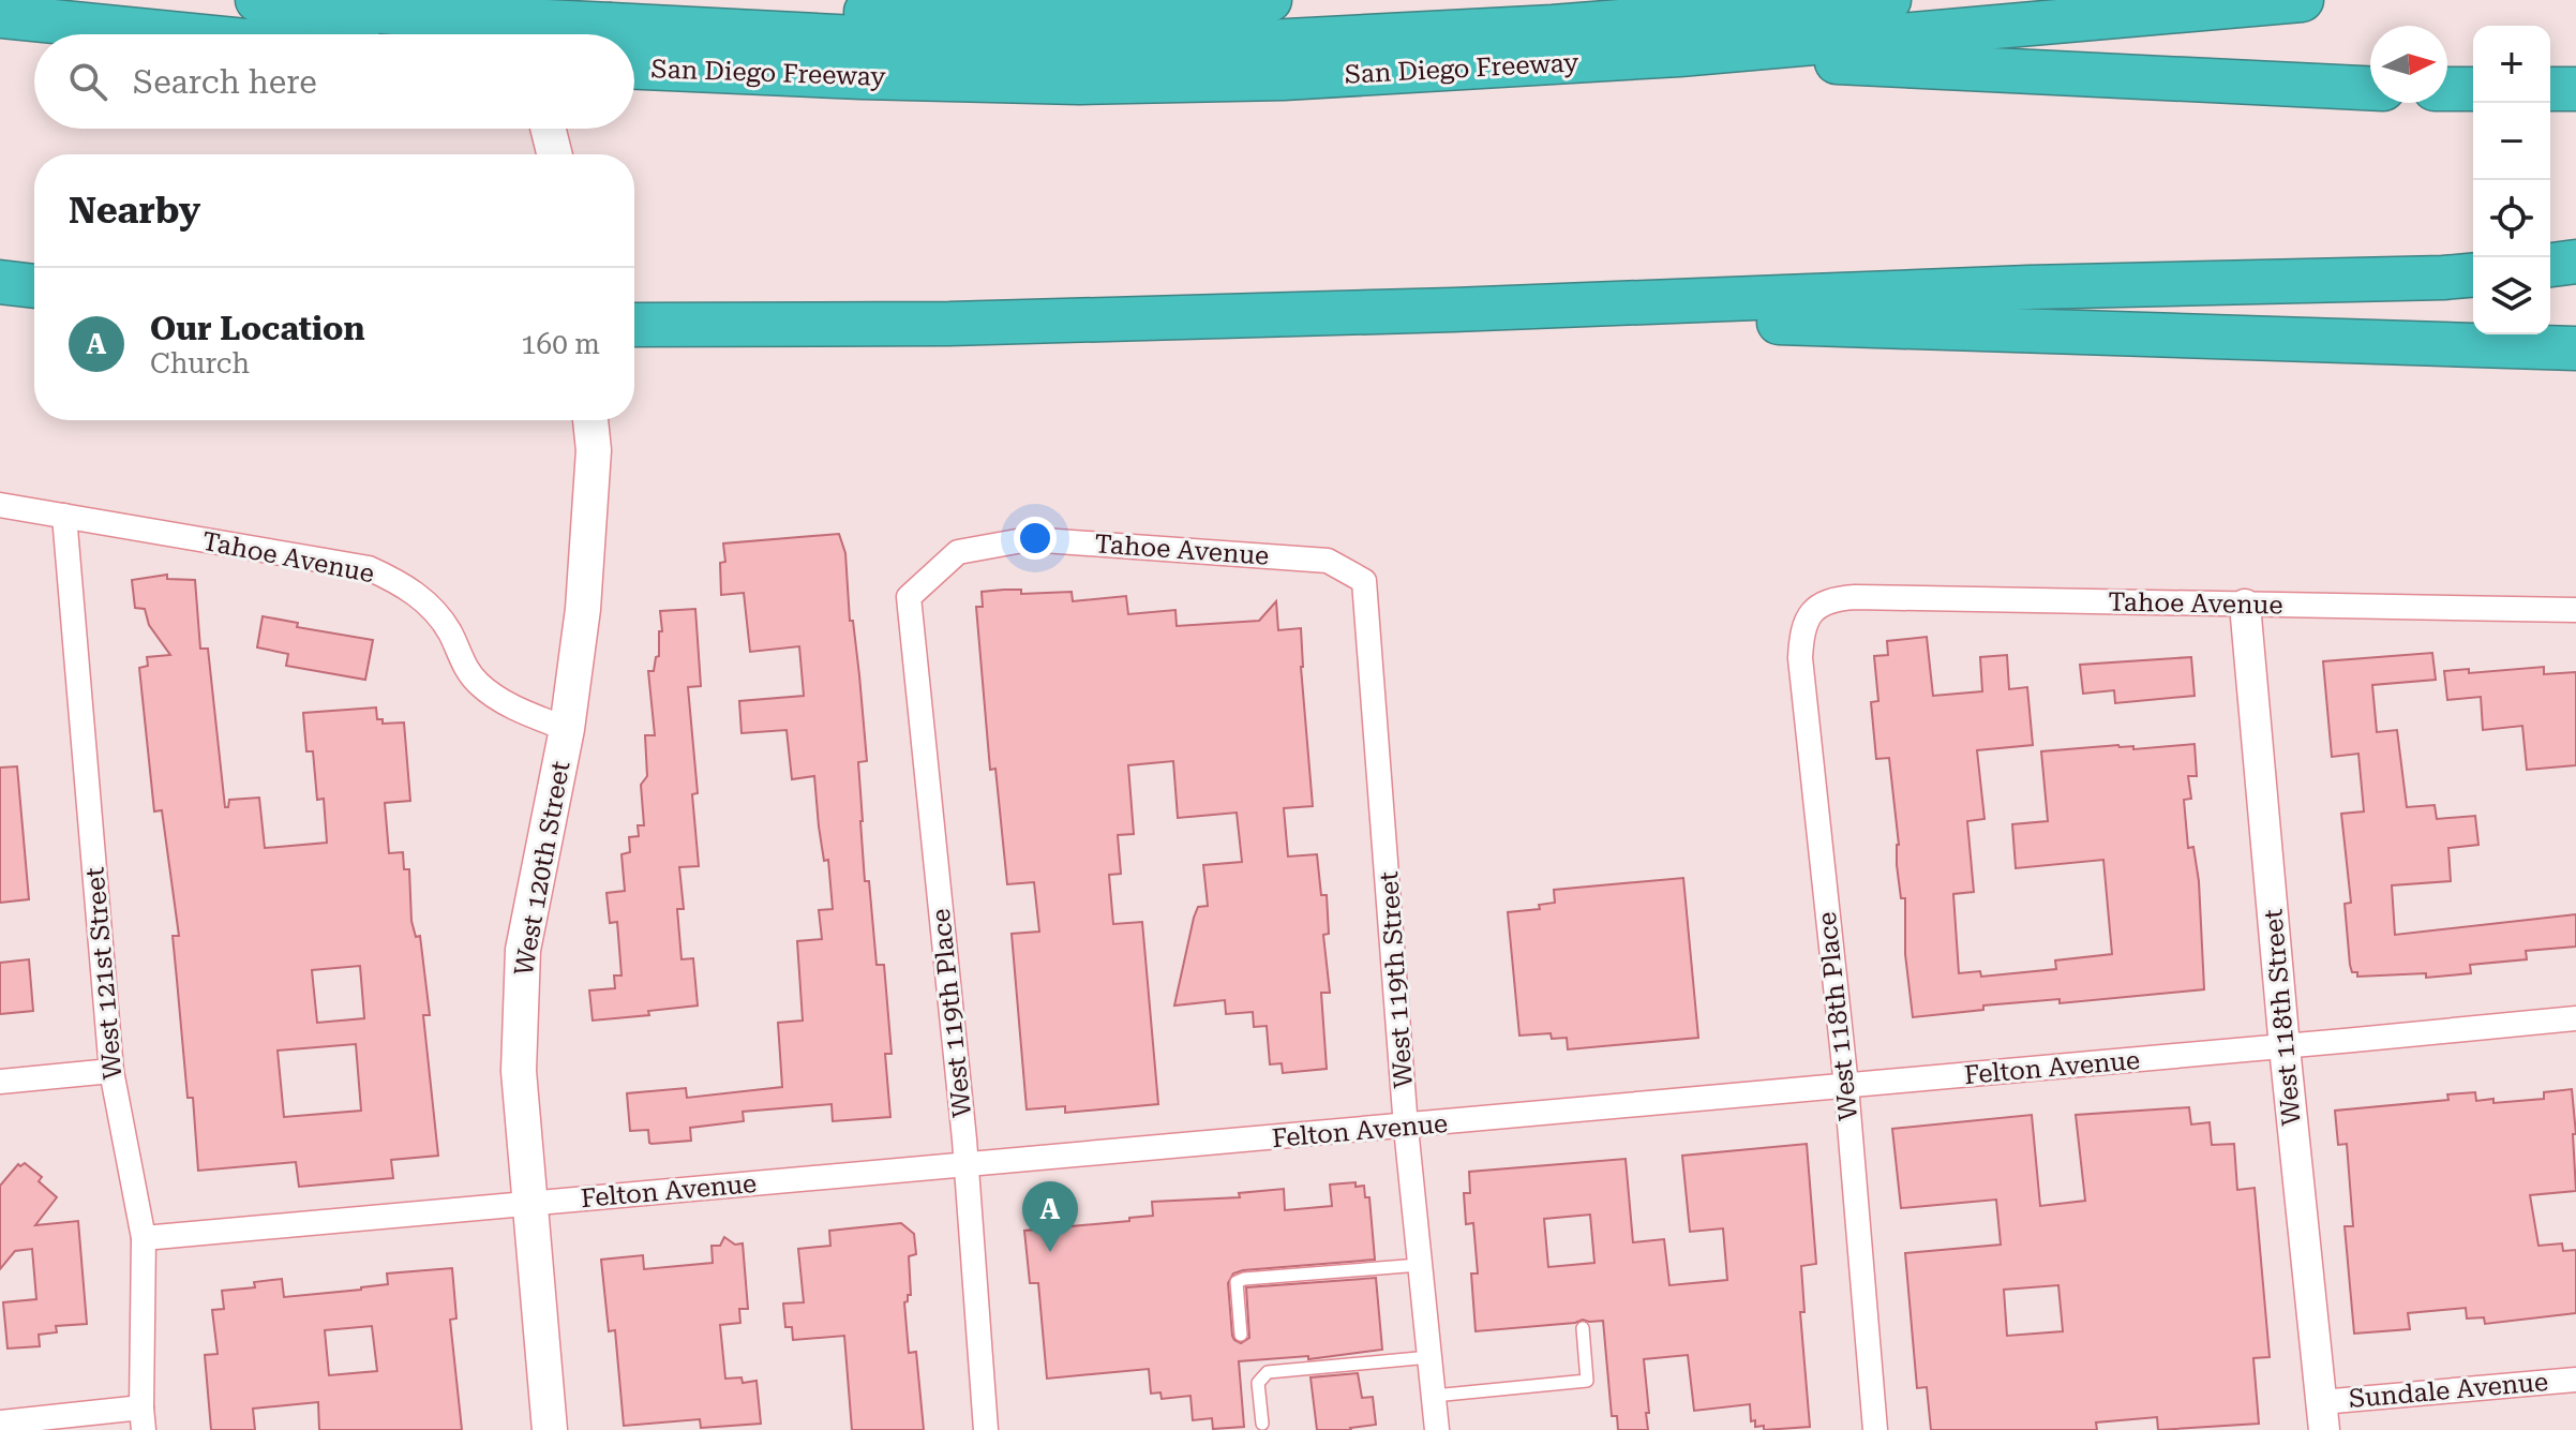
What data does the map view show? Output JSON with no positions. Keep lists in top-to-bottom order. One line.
{"streets":{"highway":["San Diego Freeway"],"main road":["West 120th Street"],"street":["Tahoe Avenue","West 121st Street","West 119th Street","West 119th Place","West 118th Place","West 118th Street","Felton Avenue","Sundale Avenue"]},"crossings":[["Tahoe Avenue","West 120th Street"],["Tahoe Avenue","West 121st Street"],["Tahoe Avenue","West 119th Street"],["Tahoe Avenue","West 119th Place"],["Tahoe Avenue","West 118th Place"],["Tahoe Avenue","West 118th Street"],["West 120th Street","Felton Avenue"],["West 121st Street","Felton Avenue"],["West 119th Street","Felton Avenue"],["West 119th Place","Felton Avenue"],["West 118th Place","Felton Avenue"],["West 118th Street","Felton Avenue"],["West 118th Street","Sundale Avenue"]],"north":"right","page":{"map_buttons":["+","−"],"search":"Search here","heading":"Nearby","list":[{"mark":"A","name":"Our Location","note":"Church","value":"160 m"}],"pins":"A"}}
